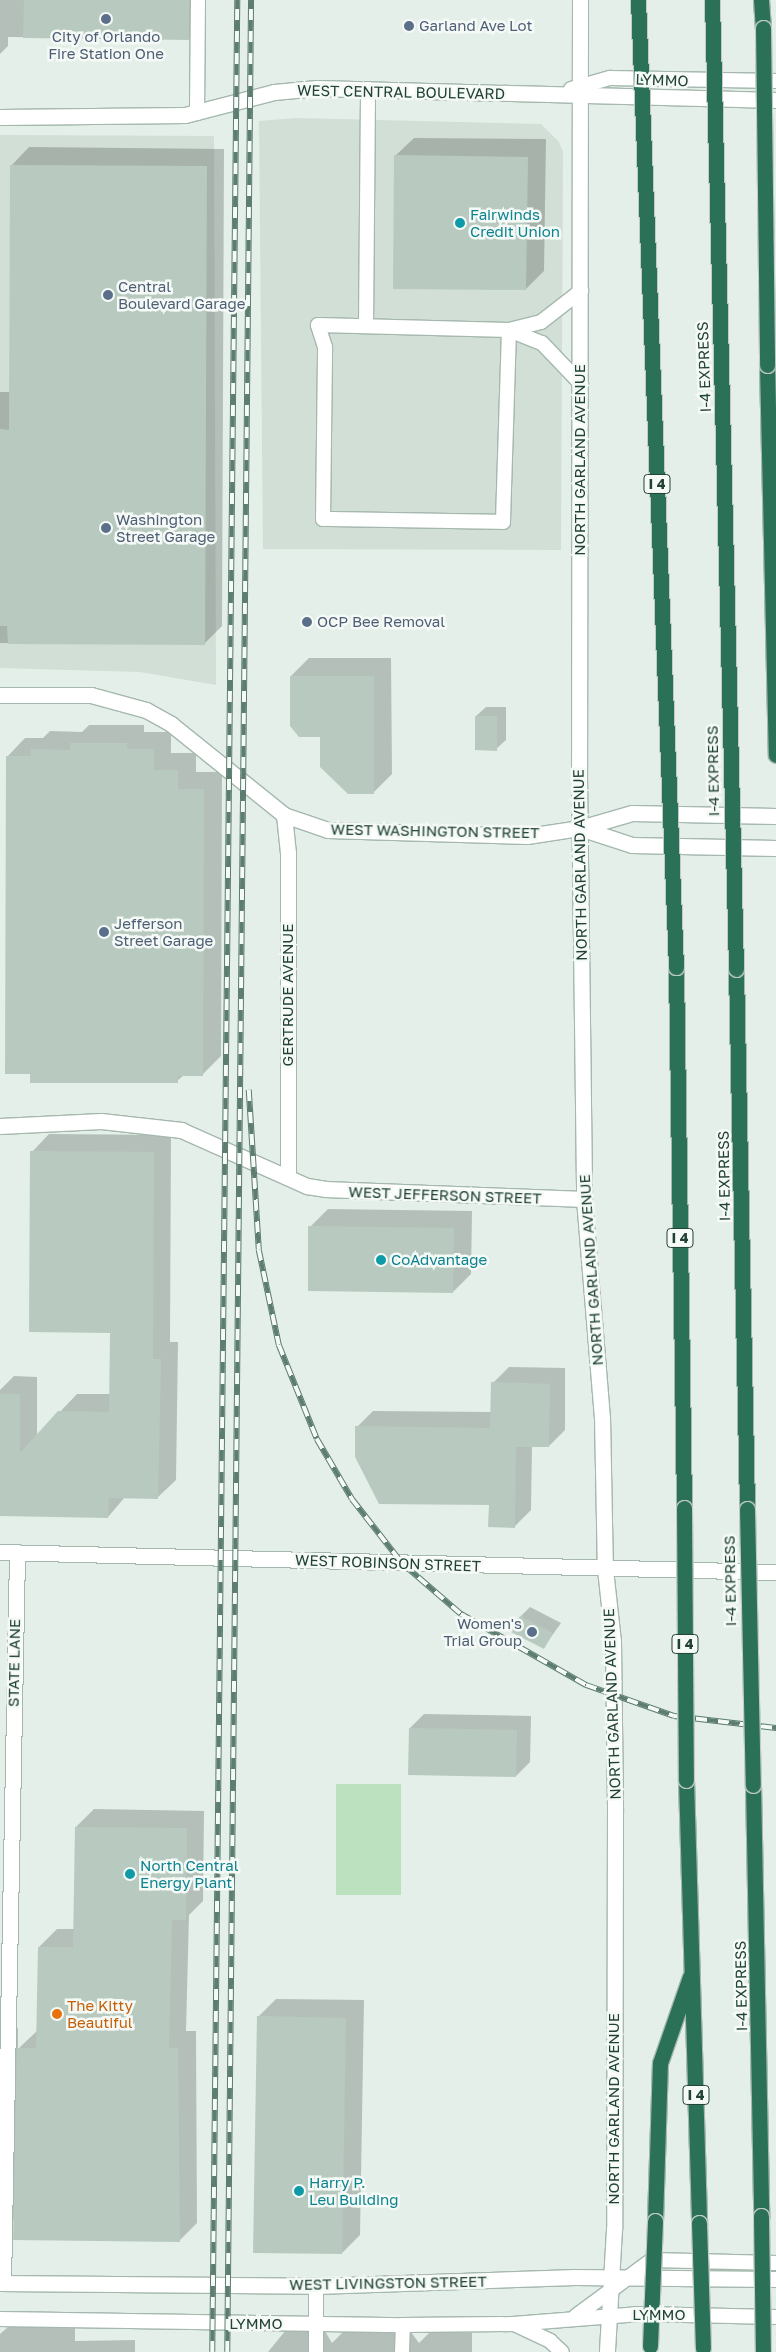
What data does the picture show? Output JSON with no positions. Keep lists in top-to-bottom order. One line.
{"streets":{"highway":["I-4 EXPRESS","I 4"],"street":["WEST CENTRAL BOULEVARD","NORTH GARLAND AVENUE","WEST WASHINGTON STREET","GERTRUDE AVENUE","WEST JEFFERSON STREET","WEST ROBINSON STREET","STATE LANE","WEST LIVINGSTON STREET"],"lane":["LYMMO"]},"crossings":[["LYMMO","WEST CENTRAL BOULEVARD"],["LYMMO","NORTH GARLAND AVENUE"],["WEST CENTRAL BOULEVARD","NORTH GARLAND AVENUE"],["NORTH GARLAND AVENUE","WEST WASHINGTON STREET"],["NORTH GARLAND AVENUE","WEST JEFFERSON STREET"],["NORTH GARLAND AVENUE","WEST ROBINSON STREET"],["NORTH GARLAND AVENUE","WEST LIVINGSTON STREET"],["WEST WASHINGTON STREET","GERTRUDE AVENUE"],["GERTRUDE AVENUE","WEST JEFFERSON STREET"],["WEST ROBINSON STREET","STATE LANE"],["STATE LANE","WEST LIVINGSTON STREET"]],"places":["City of Orlando Fire Station One","Garland Ave Lot","Fairwinds Credit Union","Central Boulevard Garage","Washington Street Garage","OCP Bee Removal","Jefferson Street Garage","CoAdvantage","Women's Trial Group","North Central Energy Plant","The Kitty Beautiful","Harry P. Leu Building"]}
